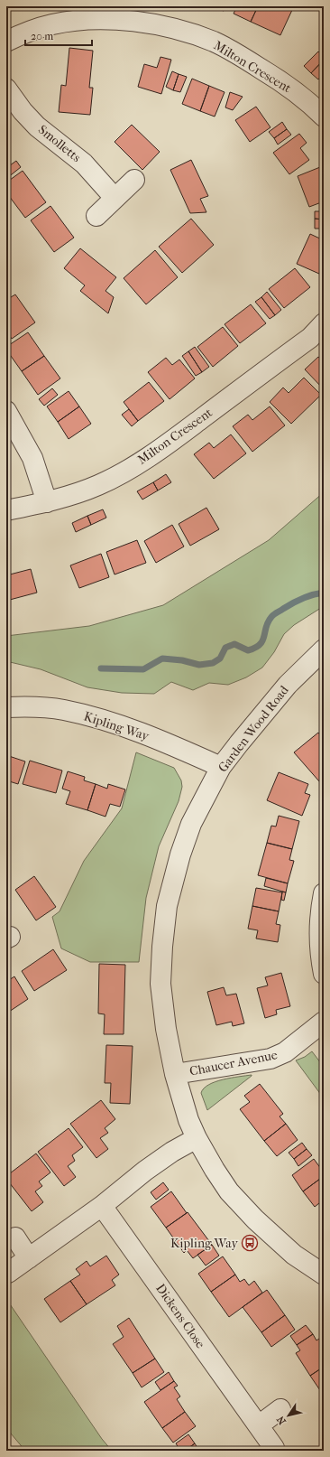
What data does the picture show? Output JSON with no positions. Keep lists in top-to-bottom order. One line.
{"streets":{"street":["Milton Crescent","Smolletts","Kipling Way","Garden Wood Road","Chaucer Avenue","Dickens Close"]},"crossings":[["Kipling Way","Garden Wood Road"],["Garden Wood Road","Chaucer Avenue"]],"places":{"bus stop":["Kipling Way"]},"scale_bar":"20 m","north":"bottom left"}
